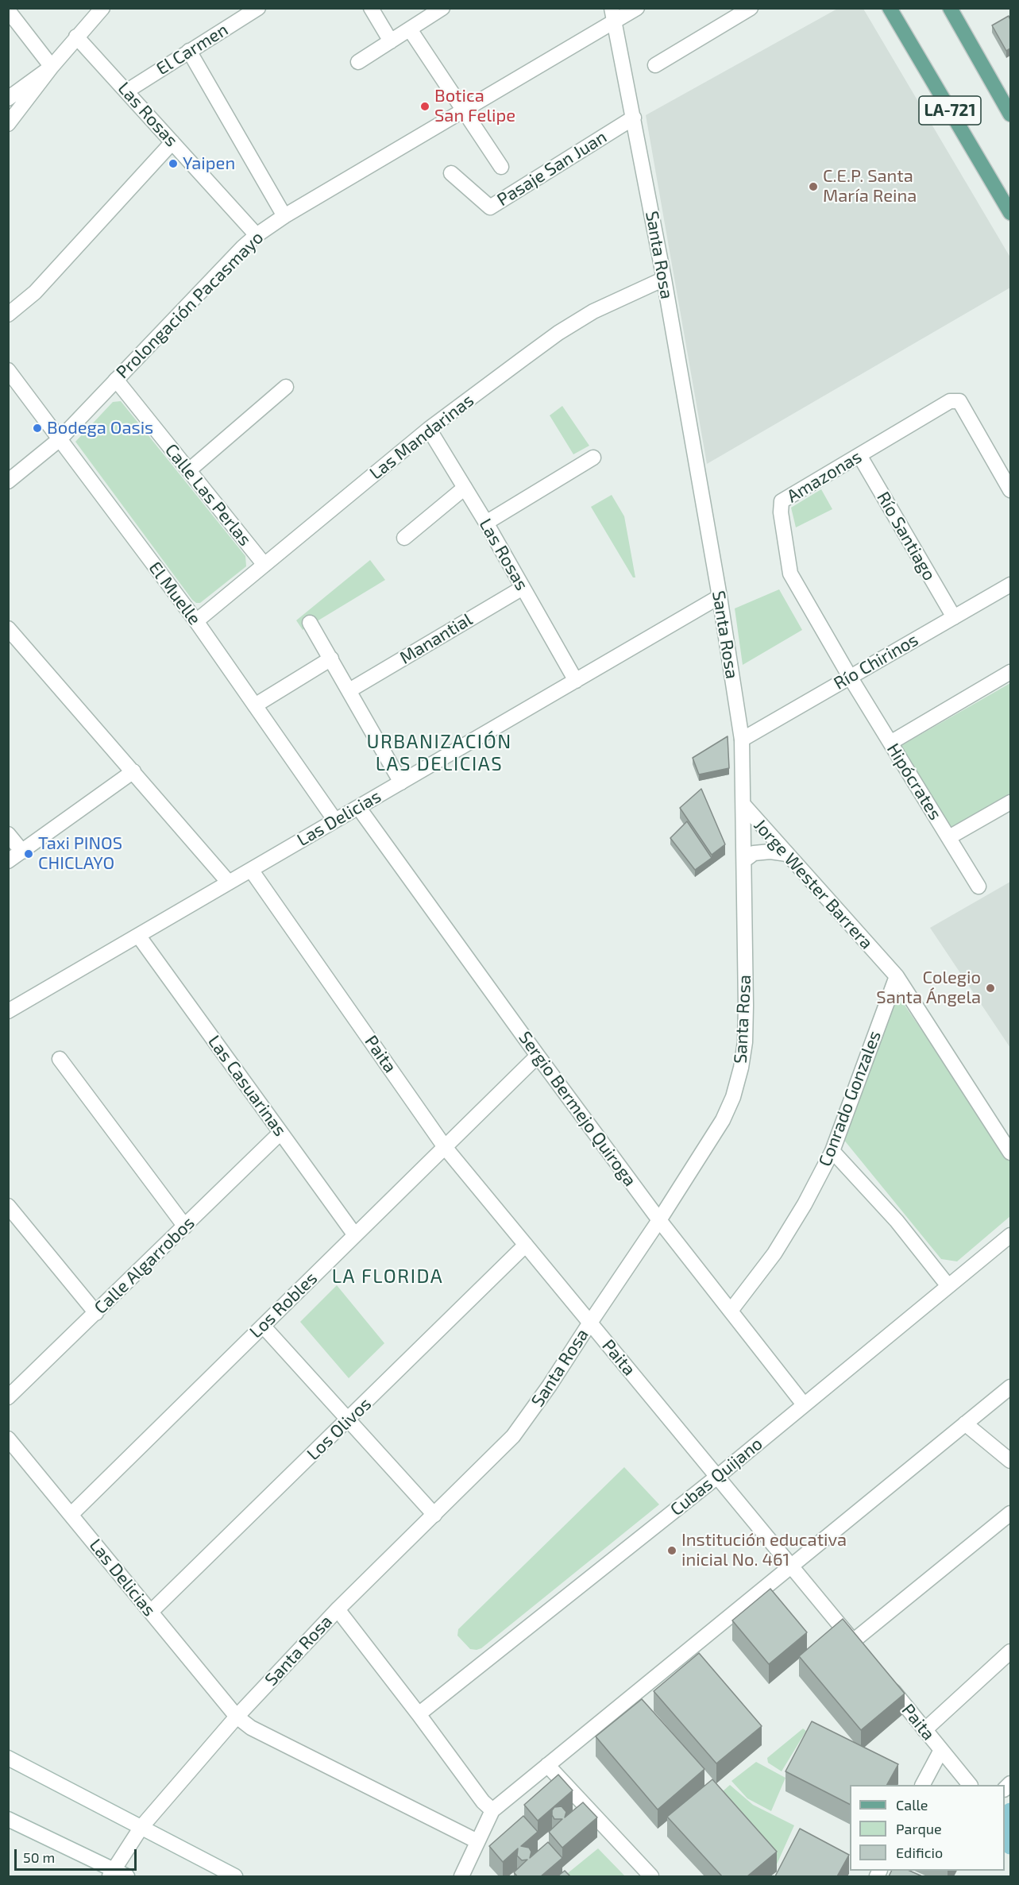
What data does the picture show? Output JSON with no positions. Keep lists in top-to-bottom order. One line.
{"streets":{"main road":["LA-721"],"street":["El Carmen","Las Rosas","Pasaje San Juan","Santa Rosa","Prolongación Pacasmayo","Las Mandarinas","Amazonas","Calle Las Perlas","Río Santiago","El Muelle","Manantial","Río Chirinos","Hipócrates","Las Delicias","Jorge Wester Barrera","Paita","Las Casuarinas","Conrado Gonzales","Sergio Bermejo Quiroga","Calle Algarrobos","Los Robles","Los Olivos","Cubas Quijano"]},"crossings":[["El Carmen","Las Rosas"],["Las Rosas","Prolongación Pacasmayo"],["Las Rosas","Las Mandarinas"],["Las Rosas","Manantial"],["Las Rosas","Las Delicias"],["Pasaje San Juan","Santa Rosa"],["Santa Rosa","Prolongación Pacasmayo"],["Santa Rosa","Las Mandarinas"],["Santa Rosa","Río Chirinos"],["Santa Rosa","Las Delicias"],["Santa Rosa","Jorge Wester Barrera"],["Santa Rosa","Paita"],["Santa Rosa","Sergio Bermejo Quiroga"],["Prolongación Pacasmayo","Calle Las Perlas"],["Prolongación Pacasmayo","El Muelle"],["Las Mandarinas","Calle Las Perlas"],["Las Mandarinas","El Muelle"],["Amazonas","Río Santiago"],["Amazonas","Río Chirinos"],["Amazonas","Hipócrates"],["Río Santiago","Río Chirinos"],["El Muelle","Las Delicias"],["Río Chirinos","Hipócrates"],["Las Delicias","Paita"],["Las Delicias","Las Casuarinas"],["Las Delicias","Sergio Bermejo Quiroga"],["Las Delicias","Los Robles"],["Las Delicias","Los Olivos"],["Jorge Wester Barrera","Conrado Gonzales"],["Paita","Los Robles"],["Paita","Los Olivos"],["Paita","Cubas Quijano"],["Las Casuarinas","Calle Algarrobos"],["Las Casuarinas","Los Robles"],["Conrado Gonzales","Sergio Bermejo Quiroga"],["Sergio Bermejo Quiroga","Los Robles"],["Sergio Bermejo Quiroga","Cubas Quijano"]],"districts":["URBANIZACIÓN LAS DELICIAS","LA FLORIDA"],"places":["Botica San Felipe","Yaipen","C.E.P. Santa María Reina","Bodega Oasis","Taxi PINOS CHICLAYO","Colegio Santa Ángela","Institución educativa inicial No. 461"],"legend":["Calle","Parque","Edificio"],"scale_bar":"50 m"}
